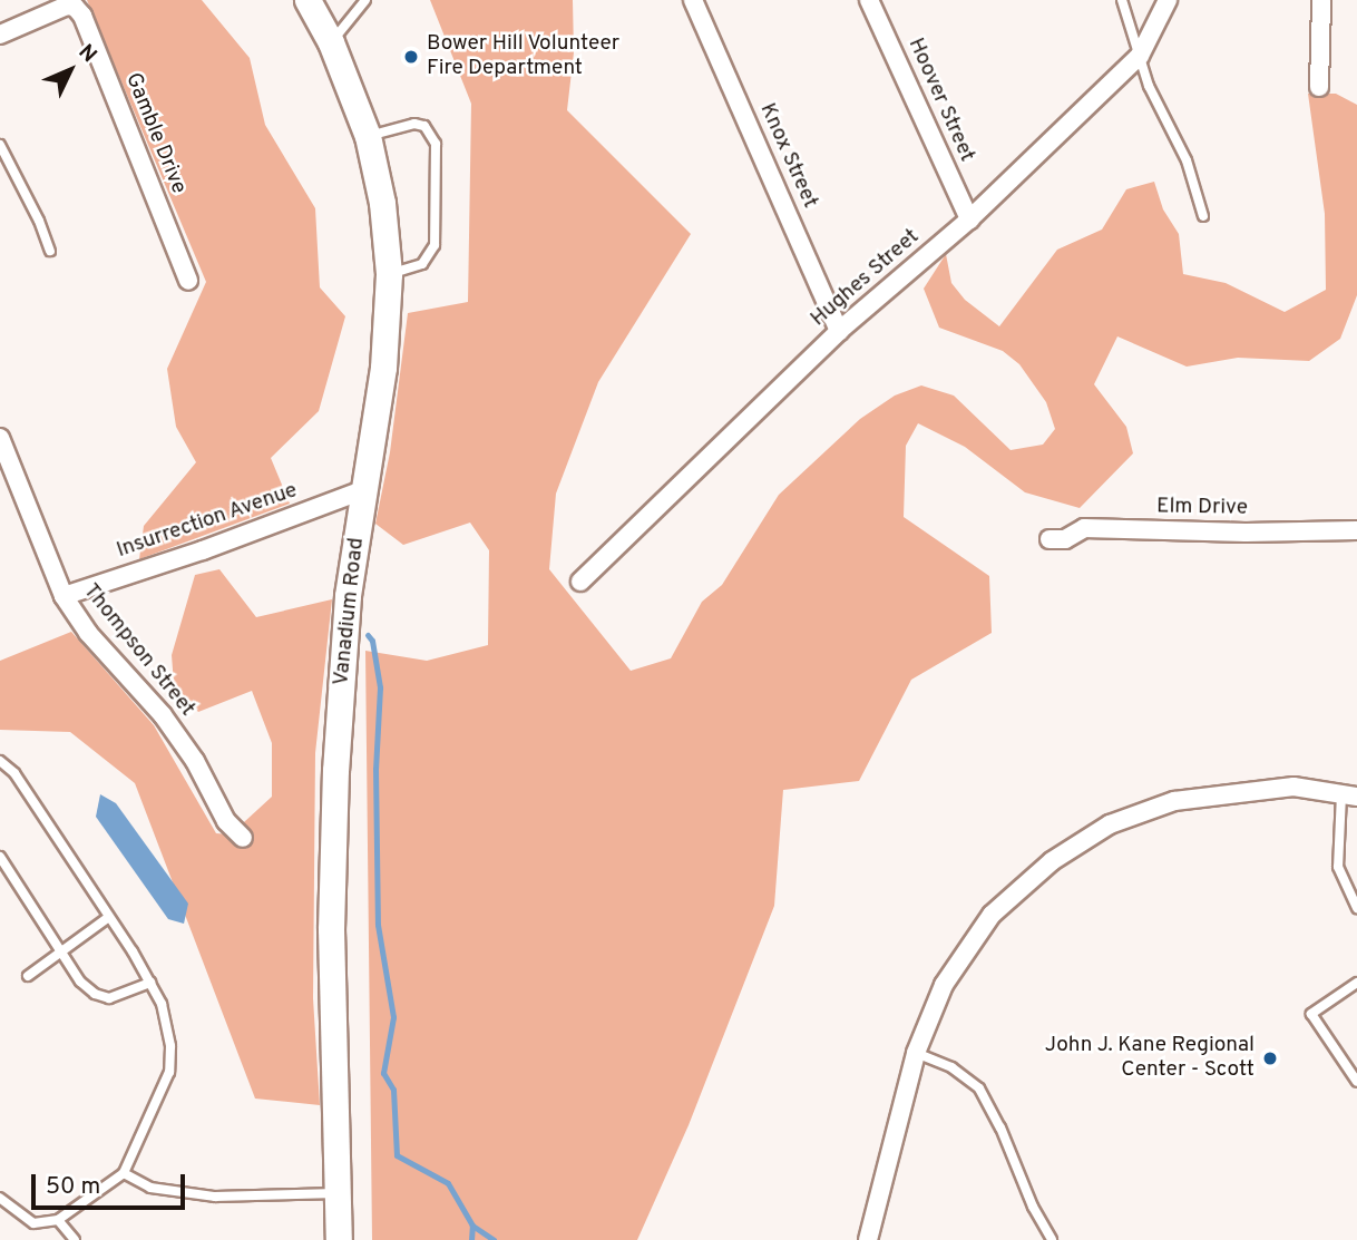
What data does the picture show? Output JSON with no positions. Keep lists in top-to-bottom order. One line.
{"streets":{"street":["Hoover Street","Gamble Drive","Knox Street","Hughes Street","Elm Drive","Insurrection Avenue","Vanadium Road","Thompson Street"]},"crossings":[["Hoover Street","Hughes Street"],["Knox Street","Hughes Street"],["Insurrection Avenue","Vanadium Road"],["Insurrection Avenue","Thompson Street"]],"places":["Bower Hill Volunteer Fire Department","John J. Kane Regional Center - Scott"],"scale_bar":"50 m","north":"top right"}
